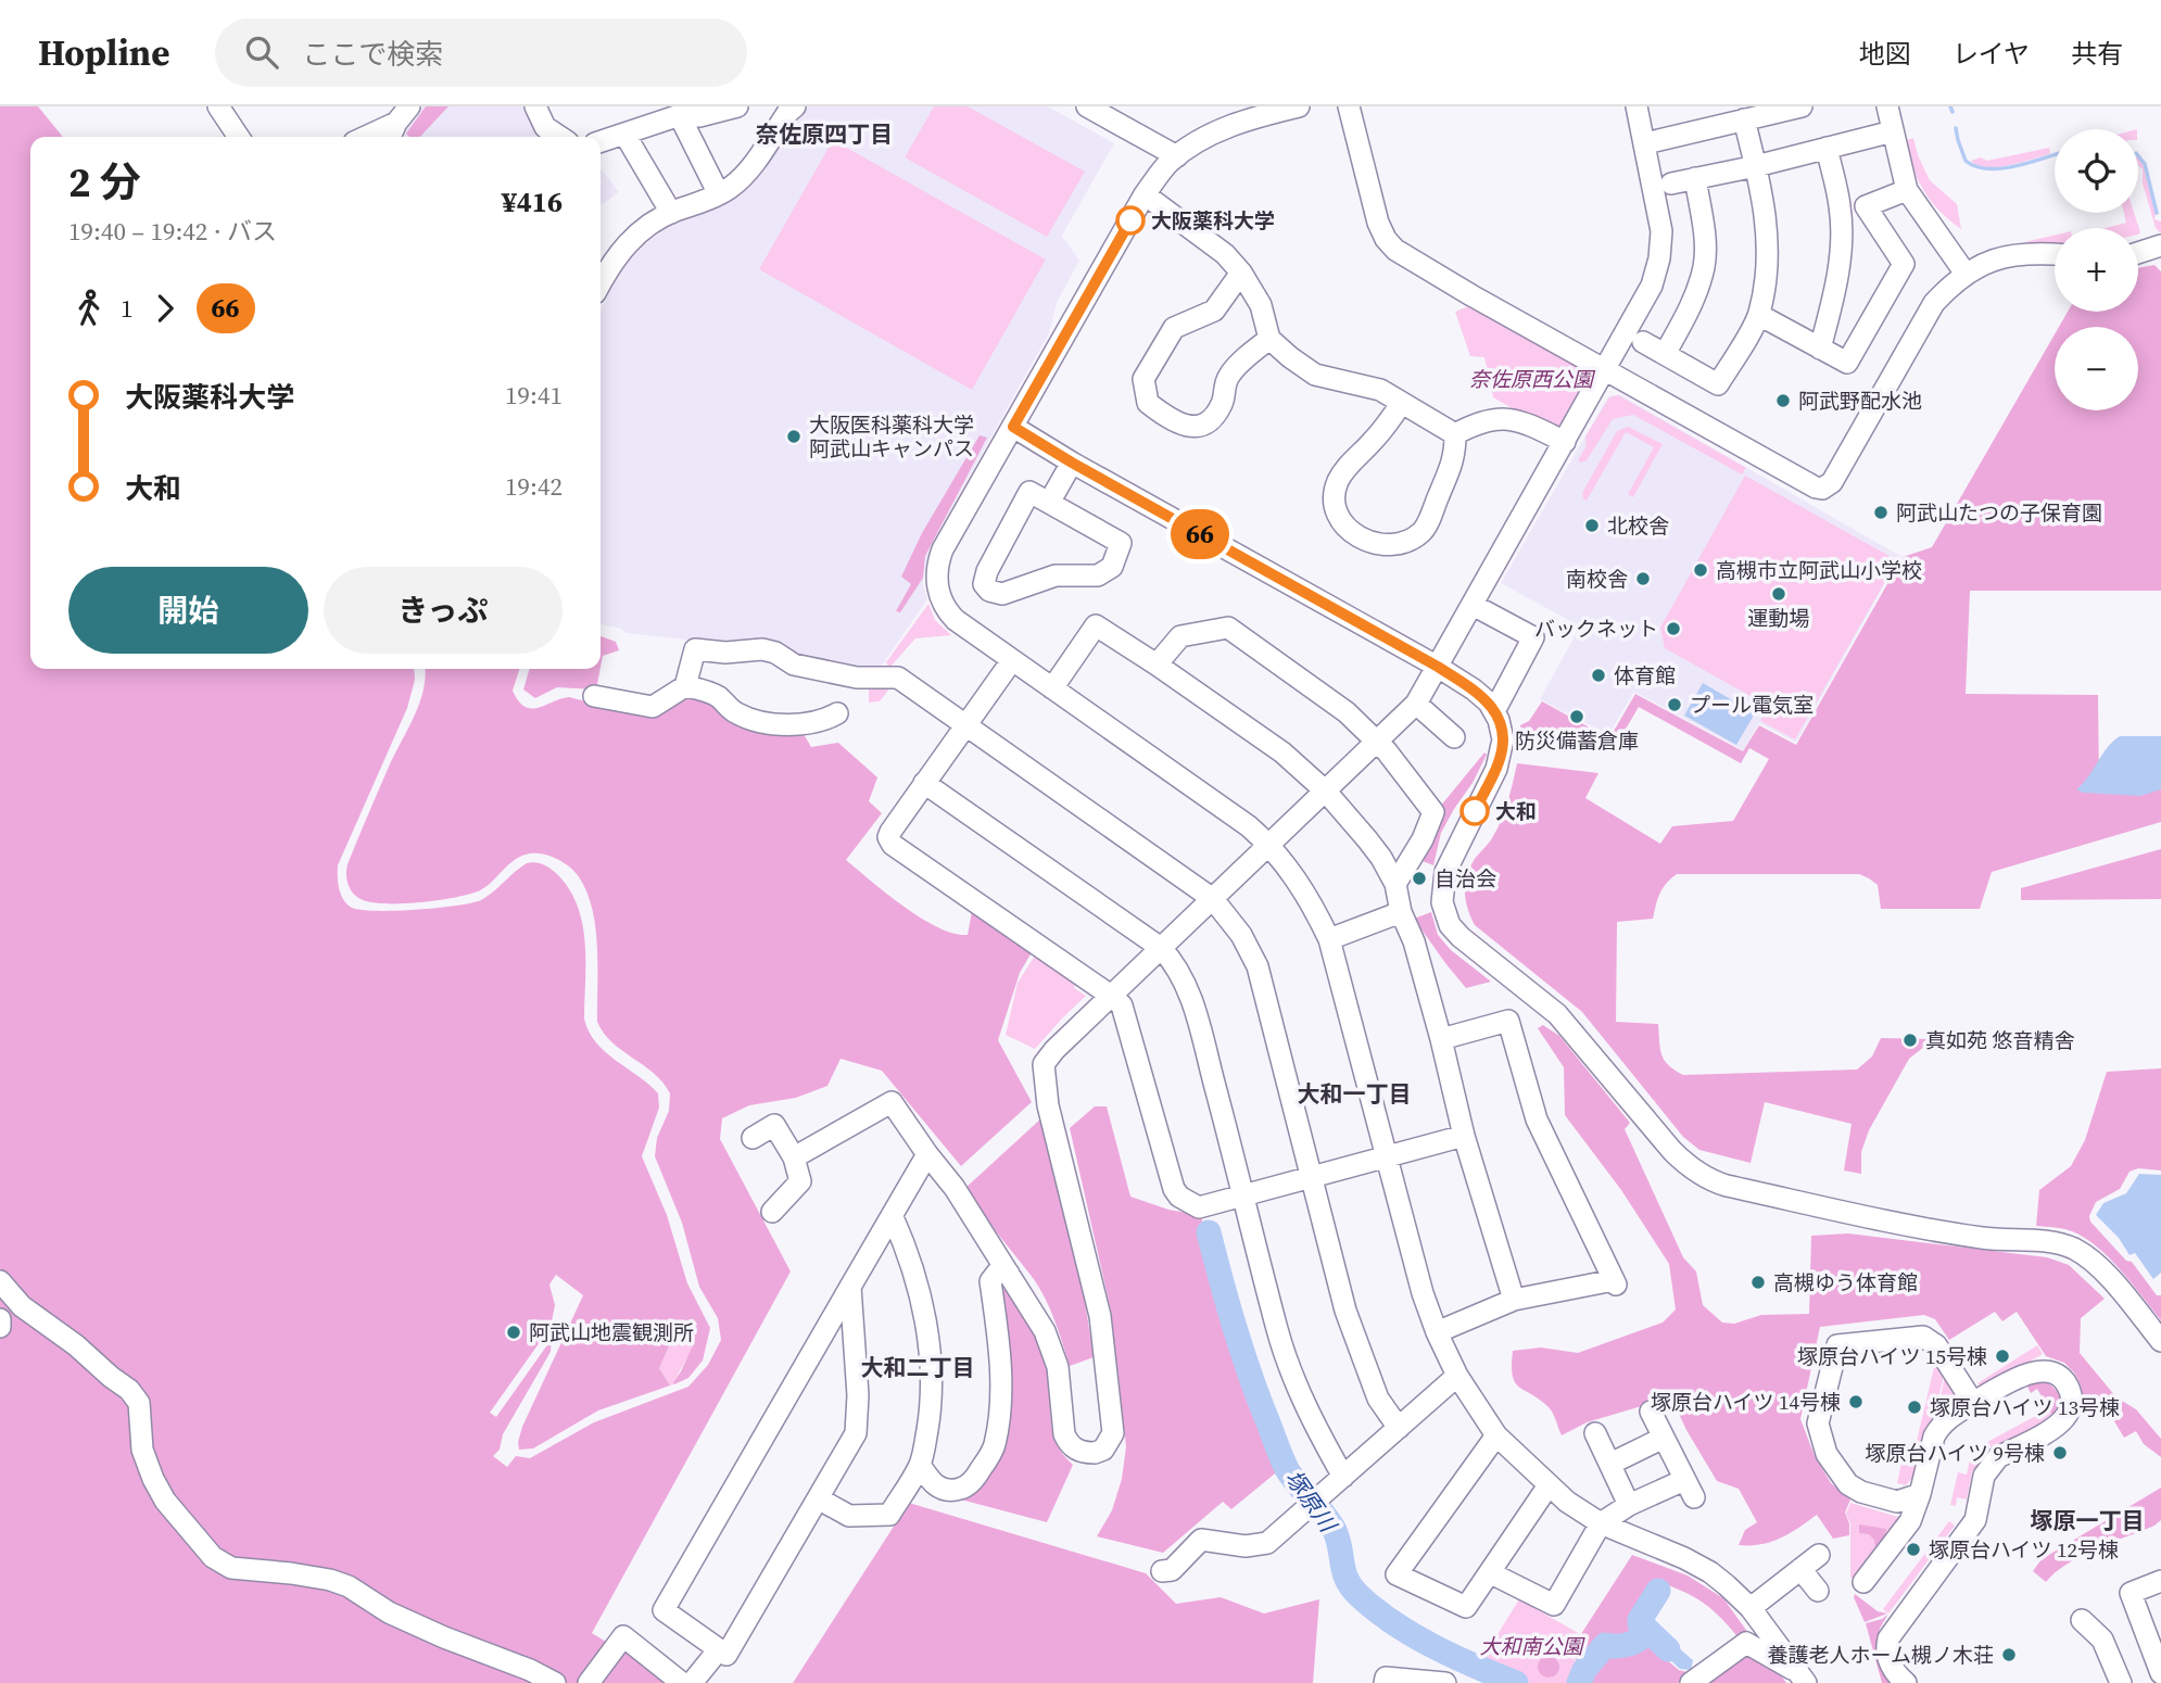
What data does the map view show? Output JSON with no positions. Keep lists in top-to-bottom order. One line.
{"districts":["奈佐原四丁目","大和一丁目","大和二丁目","塚原一丁目"],"water":["塚原川"],"parks":["奈佐原西公園","大和南公園"],"places":["大阪薬科大学","阿武野配水池","大阪医科薬科大学 阿武山キャンパス","阿武山たつの子保育園","北校舎","高槻市立阿武山小学校","南校舎","運動場","バックネット","体育館","プール電気室","防災備蓄倉庫","大和","自治会","真如苑 悠音精舎","高槻ゆう体育館","阿武山地震観測所","塚原台ハイツ 15号棟","塚原台ハイツ 14号棟","塚原台ハイツ 13号棟","塚原台ハイツ 9号棟","塚原台ハイツ 12号棟","養護老人ホーム槻ノ木荘"],"lines":["bus line 66"],"page":{"header":"Hopline","search":"ここで検索","nav":["地図","レイヤ","共有"],"on_map":"66","map_buttons":["+","−"],"heading":["2 分","19:40 – 19:42 · バス","¥416"],"legs":["1","66"],"list":[{"name":"大阪薬科大学","value":"19:41"},{"name":"大和","value":"19:42"}],"buttons":["開始","きっぷ"]}}
